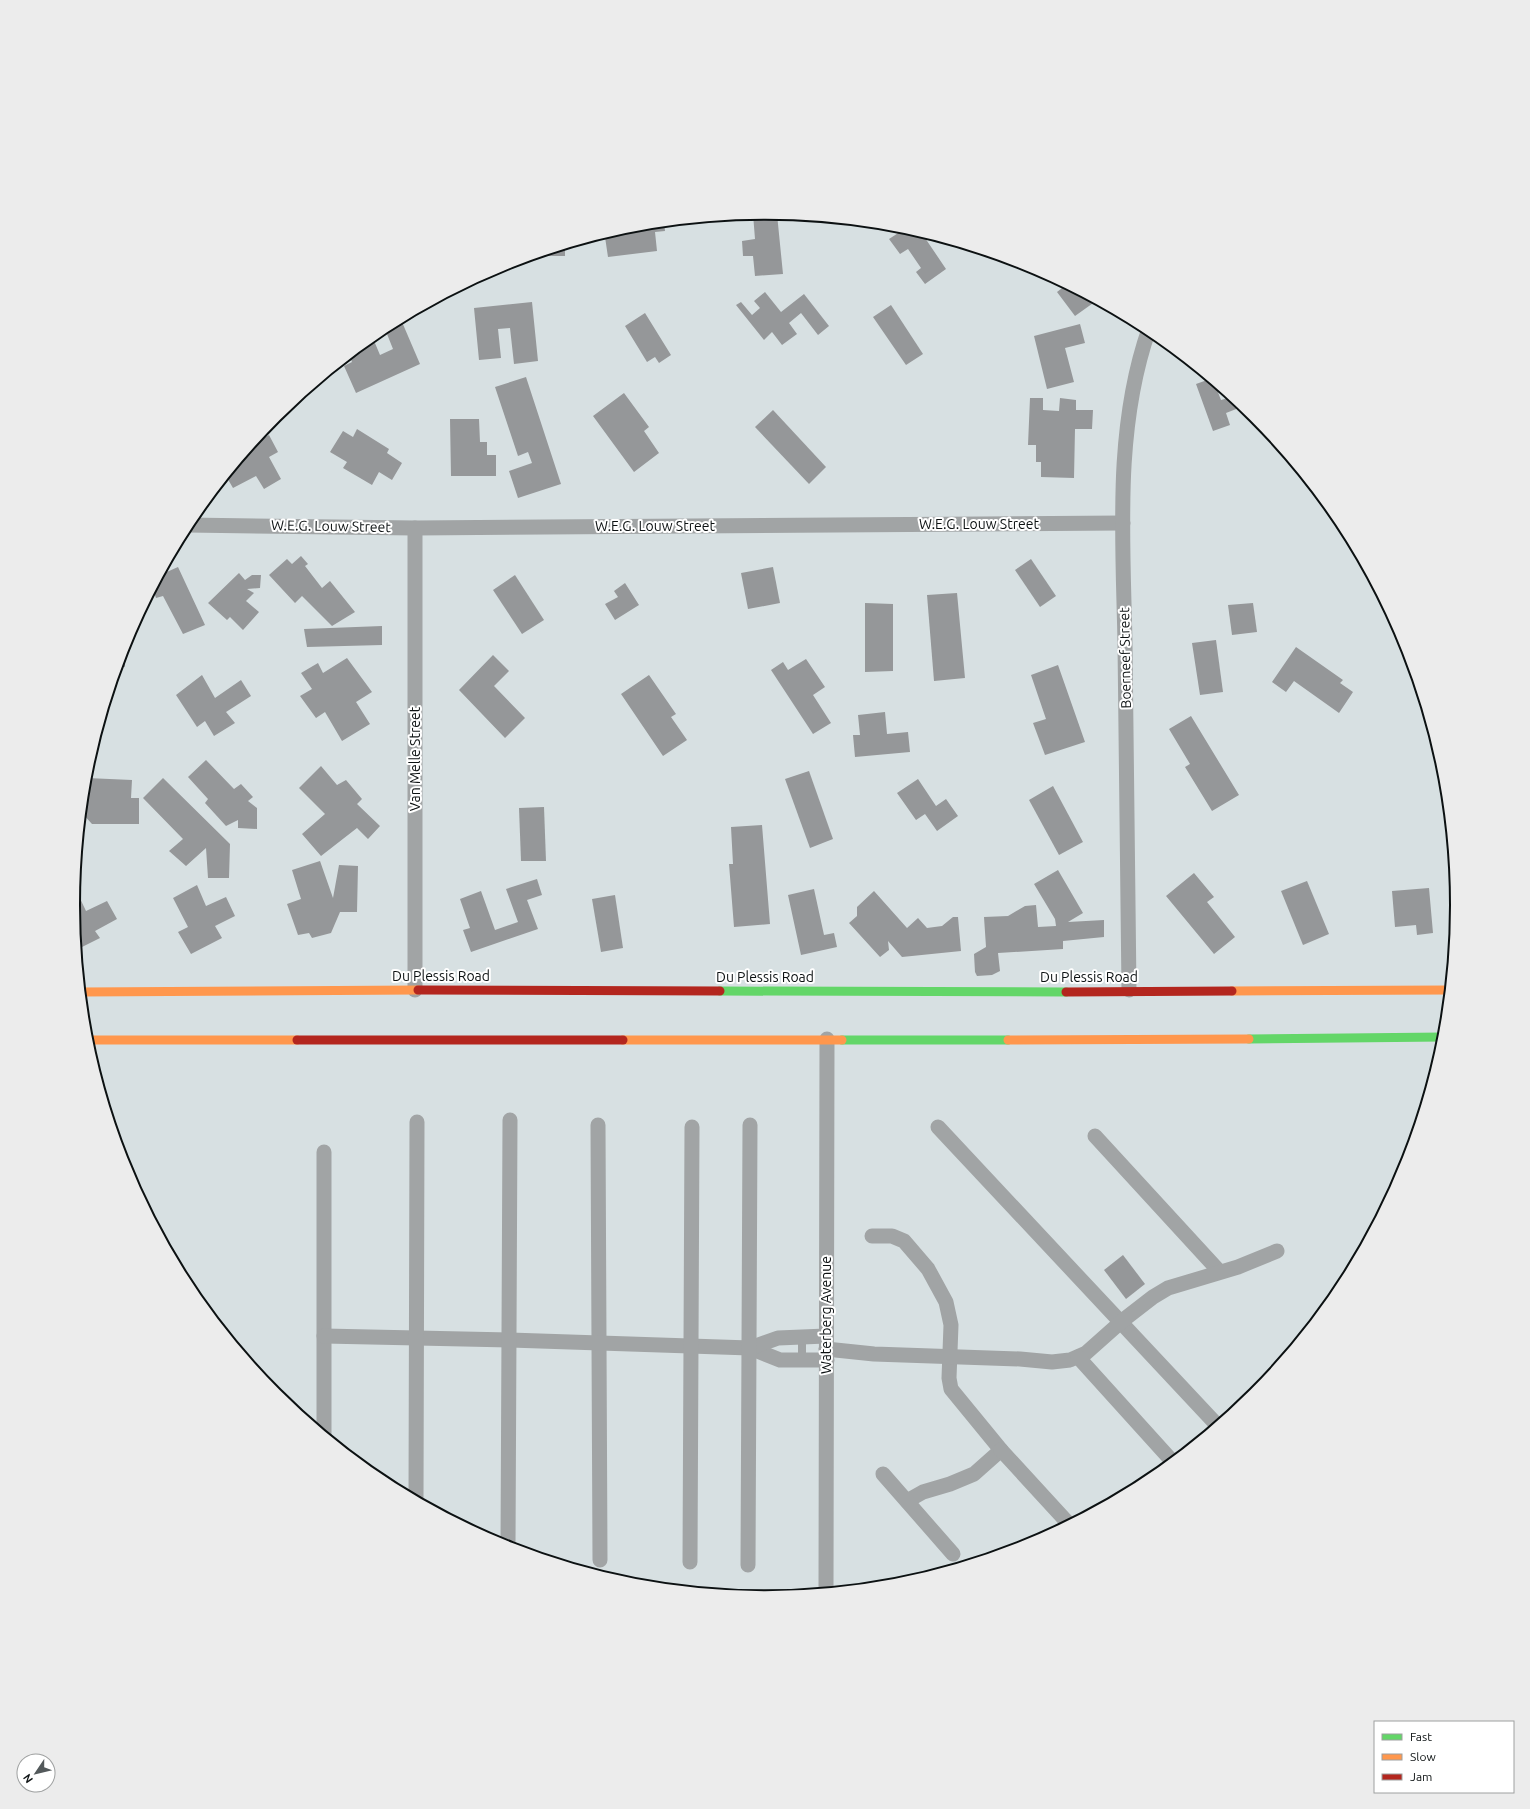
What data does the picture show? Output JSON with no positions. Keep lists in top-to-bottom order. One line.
{"streets":{"street":["W.E.G. Louw Street","Boerneef Street","Van Melle Street","Du Plessis Road","Waterberg Avenue"]},"crossings":[["W.E.G. Louw Street","Boerneef Street"],["W.E.G. Louw Street","Van Melle Street"],["Boerneef Street","Du Plessis Road"],["Van Melle Street","Du Plessis Road"]],"legend":["Fast","Slow","Jam"],"north":"bottom left"}
